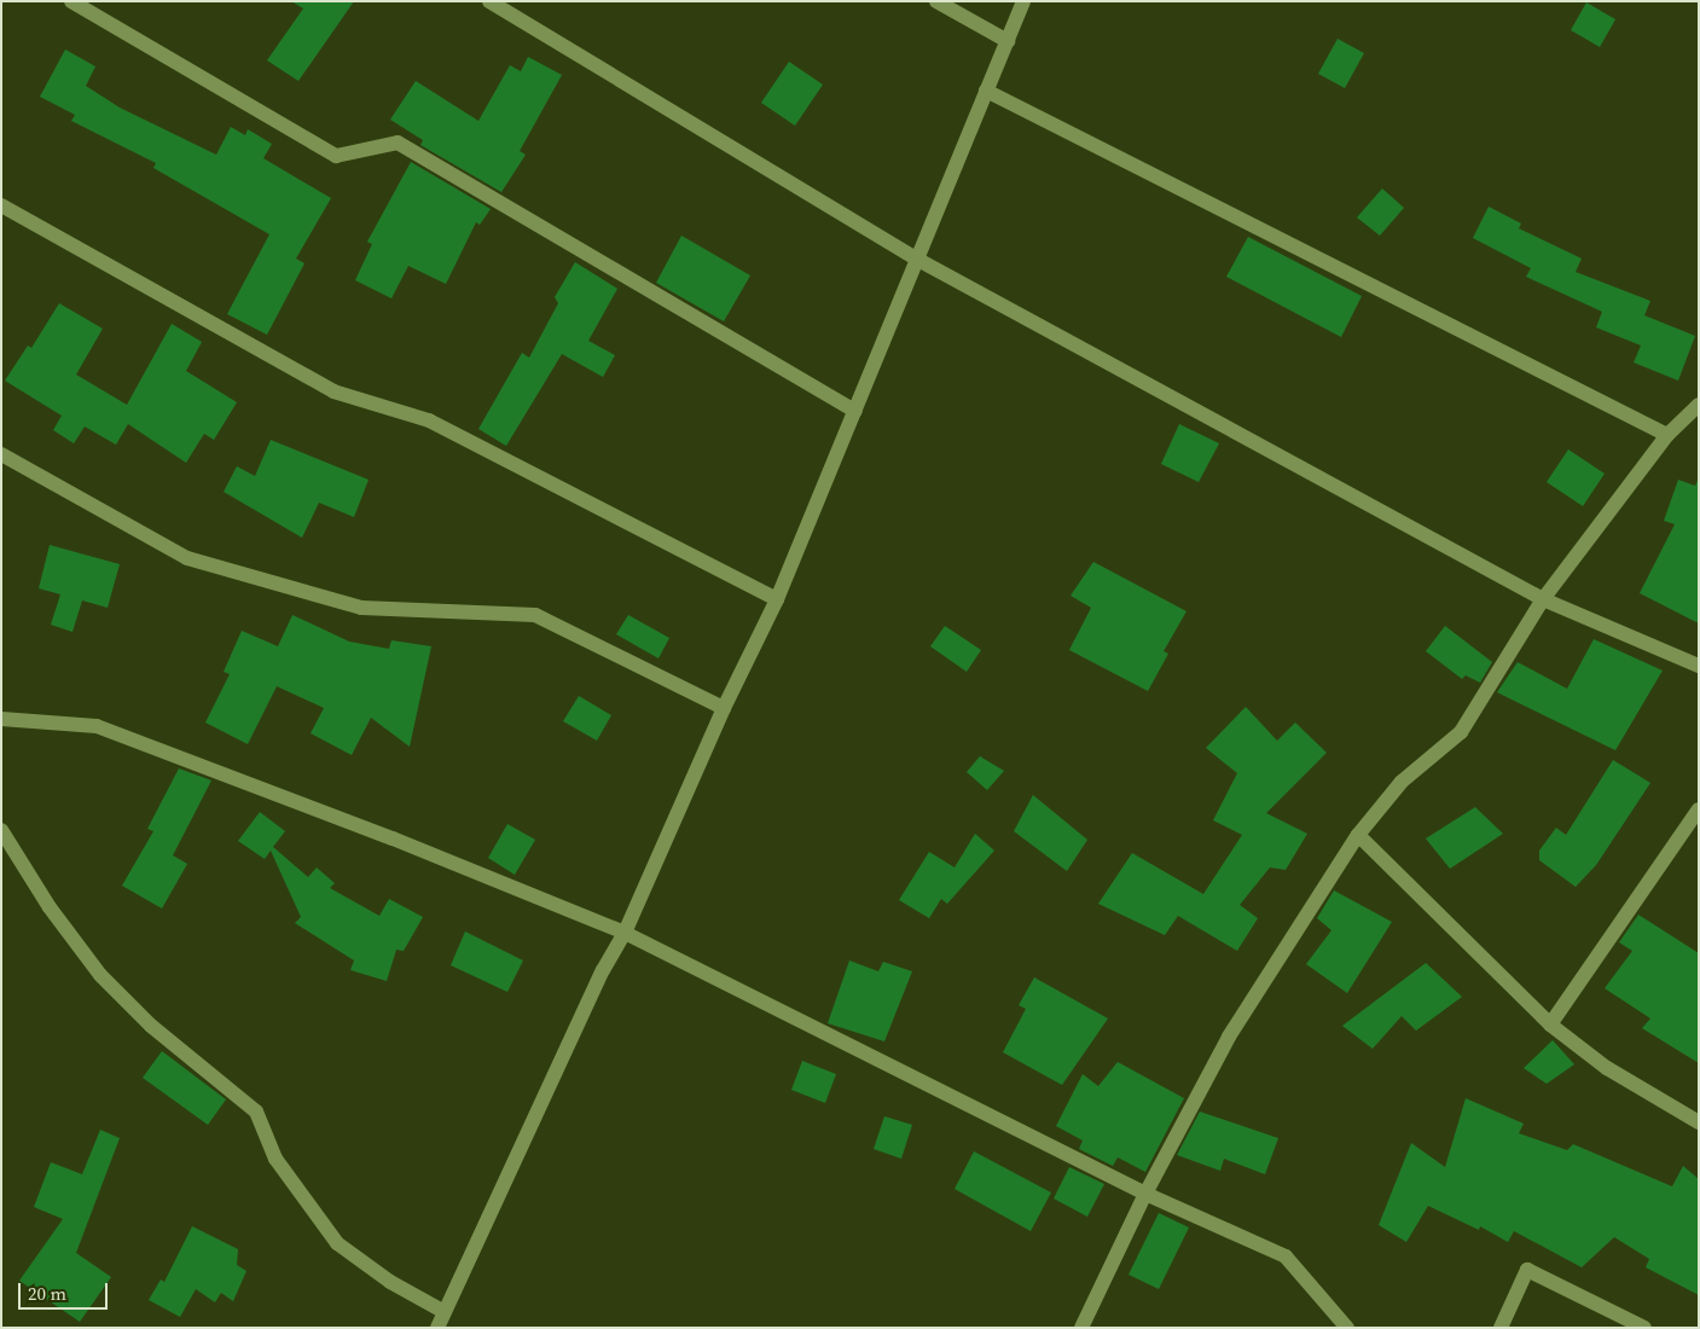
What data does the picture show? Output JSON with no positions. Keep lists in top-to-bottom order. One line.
{"scale_bar":"20 m"}
